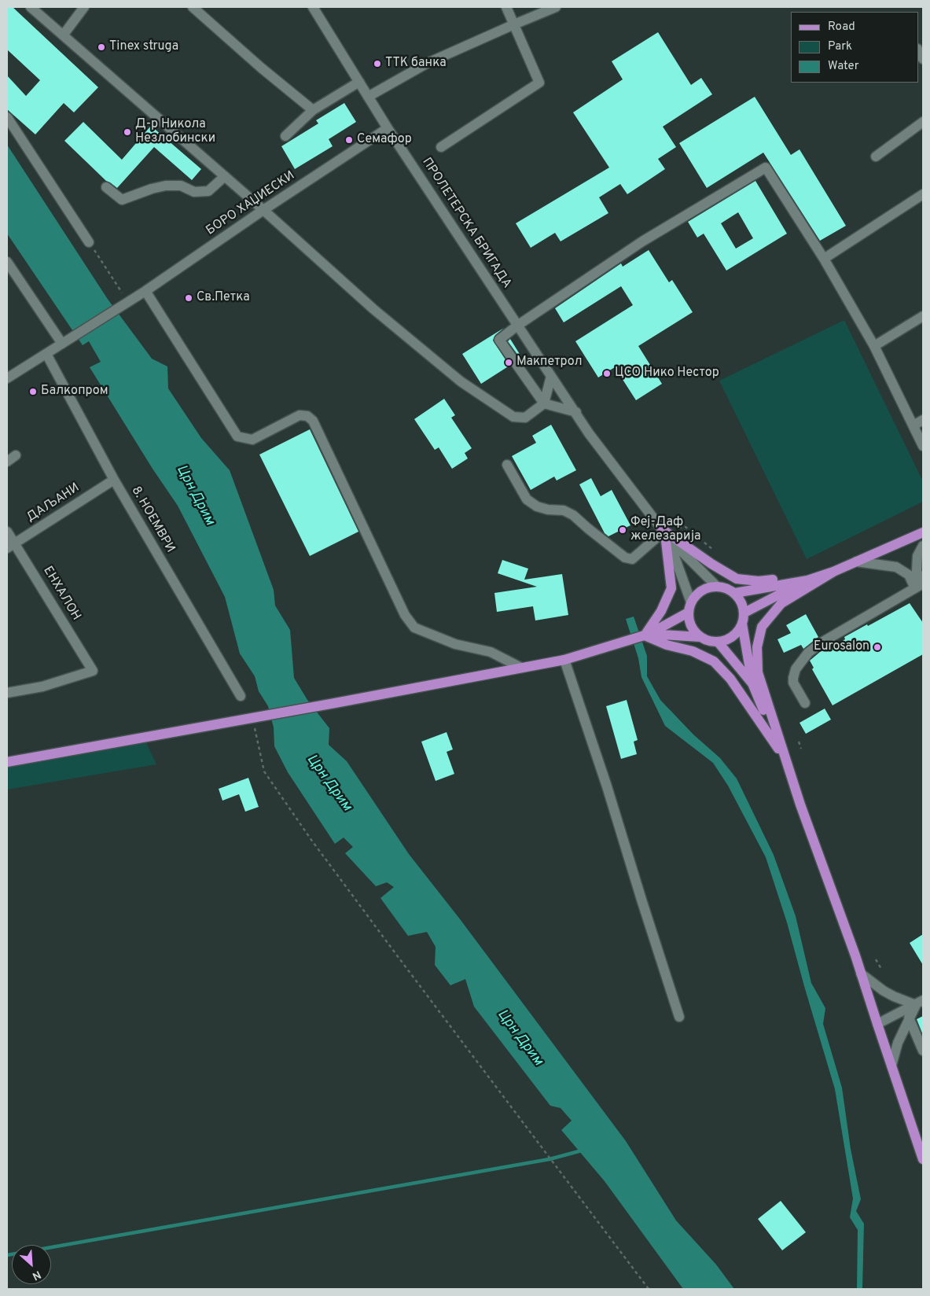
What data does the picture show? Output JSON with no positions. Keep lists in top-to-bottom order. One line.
{"streets":{"street":["БОРО ХАЏИЕСКИ","ПРОЛЕТЕРСКА БРИГАДА","ДАЉАНИ","8. НОЕМВРИ","ЕНХАЛОН"]},"crossings":[["БОРО ХАЏИЕСКИ","ПРОЛЕТЕРСКА БРИГАДА"],["БОРО ХАЏИЕСКИ","8. НОЕМВРИ"],["ДАЉАНИ","8. НОЕМВРИ"],["ДАЉАНИ","ЕНХАЛОН"]],"water":["Црн Дрим"],"places":["Tinex struga","TTK банка","Д-р Никола Незлобински","Семафор","Св.Петка","Макпетрол","ЦСО Нико Нестор","Балкопром","Феј-Даф железарија","Eurosalon"],"legend":["Road","Park","Water"],"north":"bottom right"}
